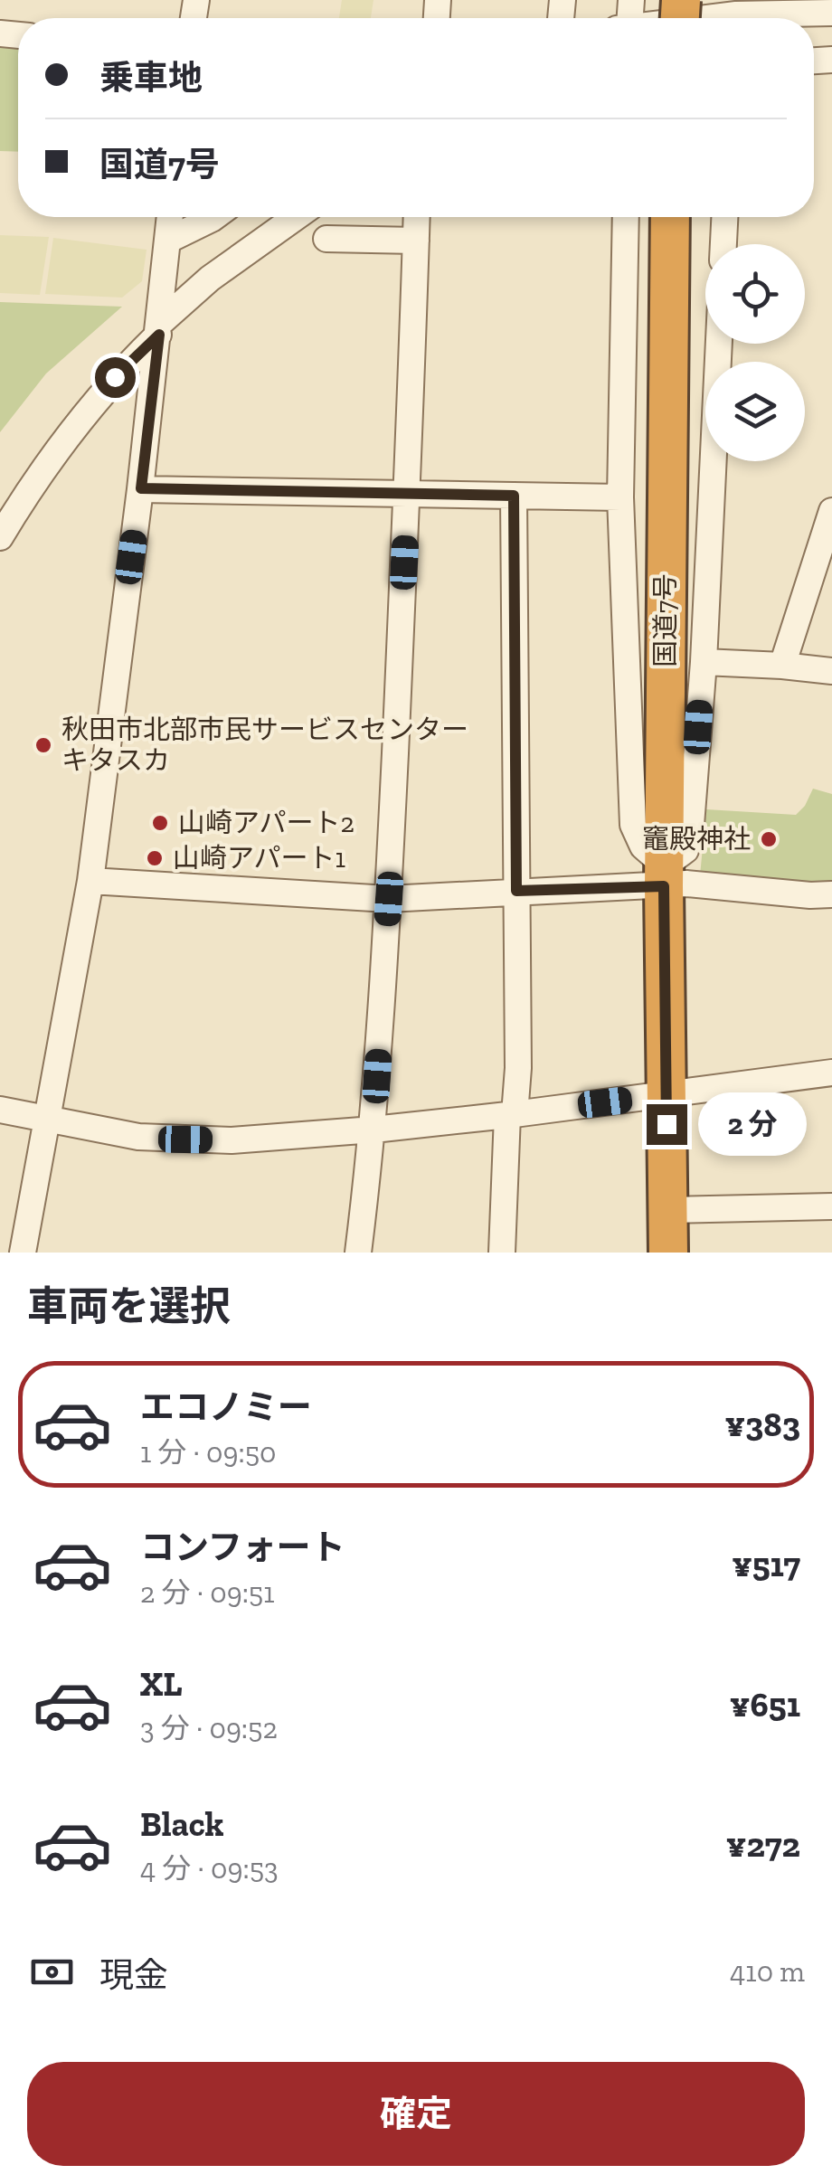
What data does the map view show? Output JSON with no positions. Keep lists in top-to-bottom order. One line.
{"streets":{"highway":["国道7号"]},"places":["秋田市北部市民サービスセンター キタスカ","山崎アパート2","竈殿神社","山崎アパート1"],"page":{"banner":["乗車地","国道7号"],"bubble":"2 分","heading":"車両を選択","list":[{"name":"エコノミー","note":"1 分 · 09:50","value":"¥383"},{"name":"コンフォート","note":"2 分 · 09:51","value":"¥517"},{"name":"XL","note":"3 分 · 09:52","value":"¥651"},{"name":"Black","note":"4 分 · 09:53","value":"¥272"}],"pay":["現金","410 m"],"buttons":"確定"}}
